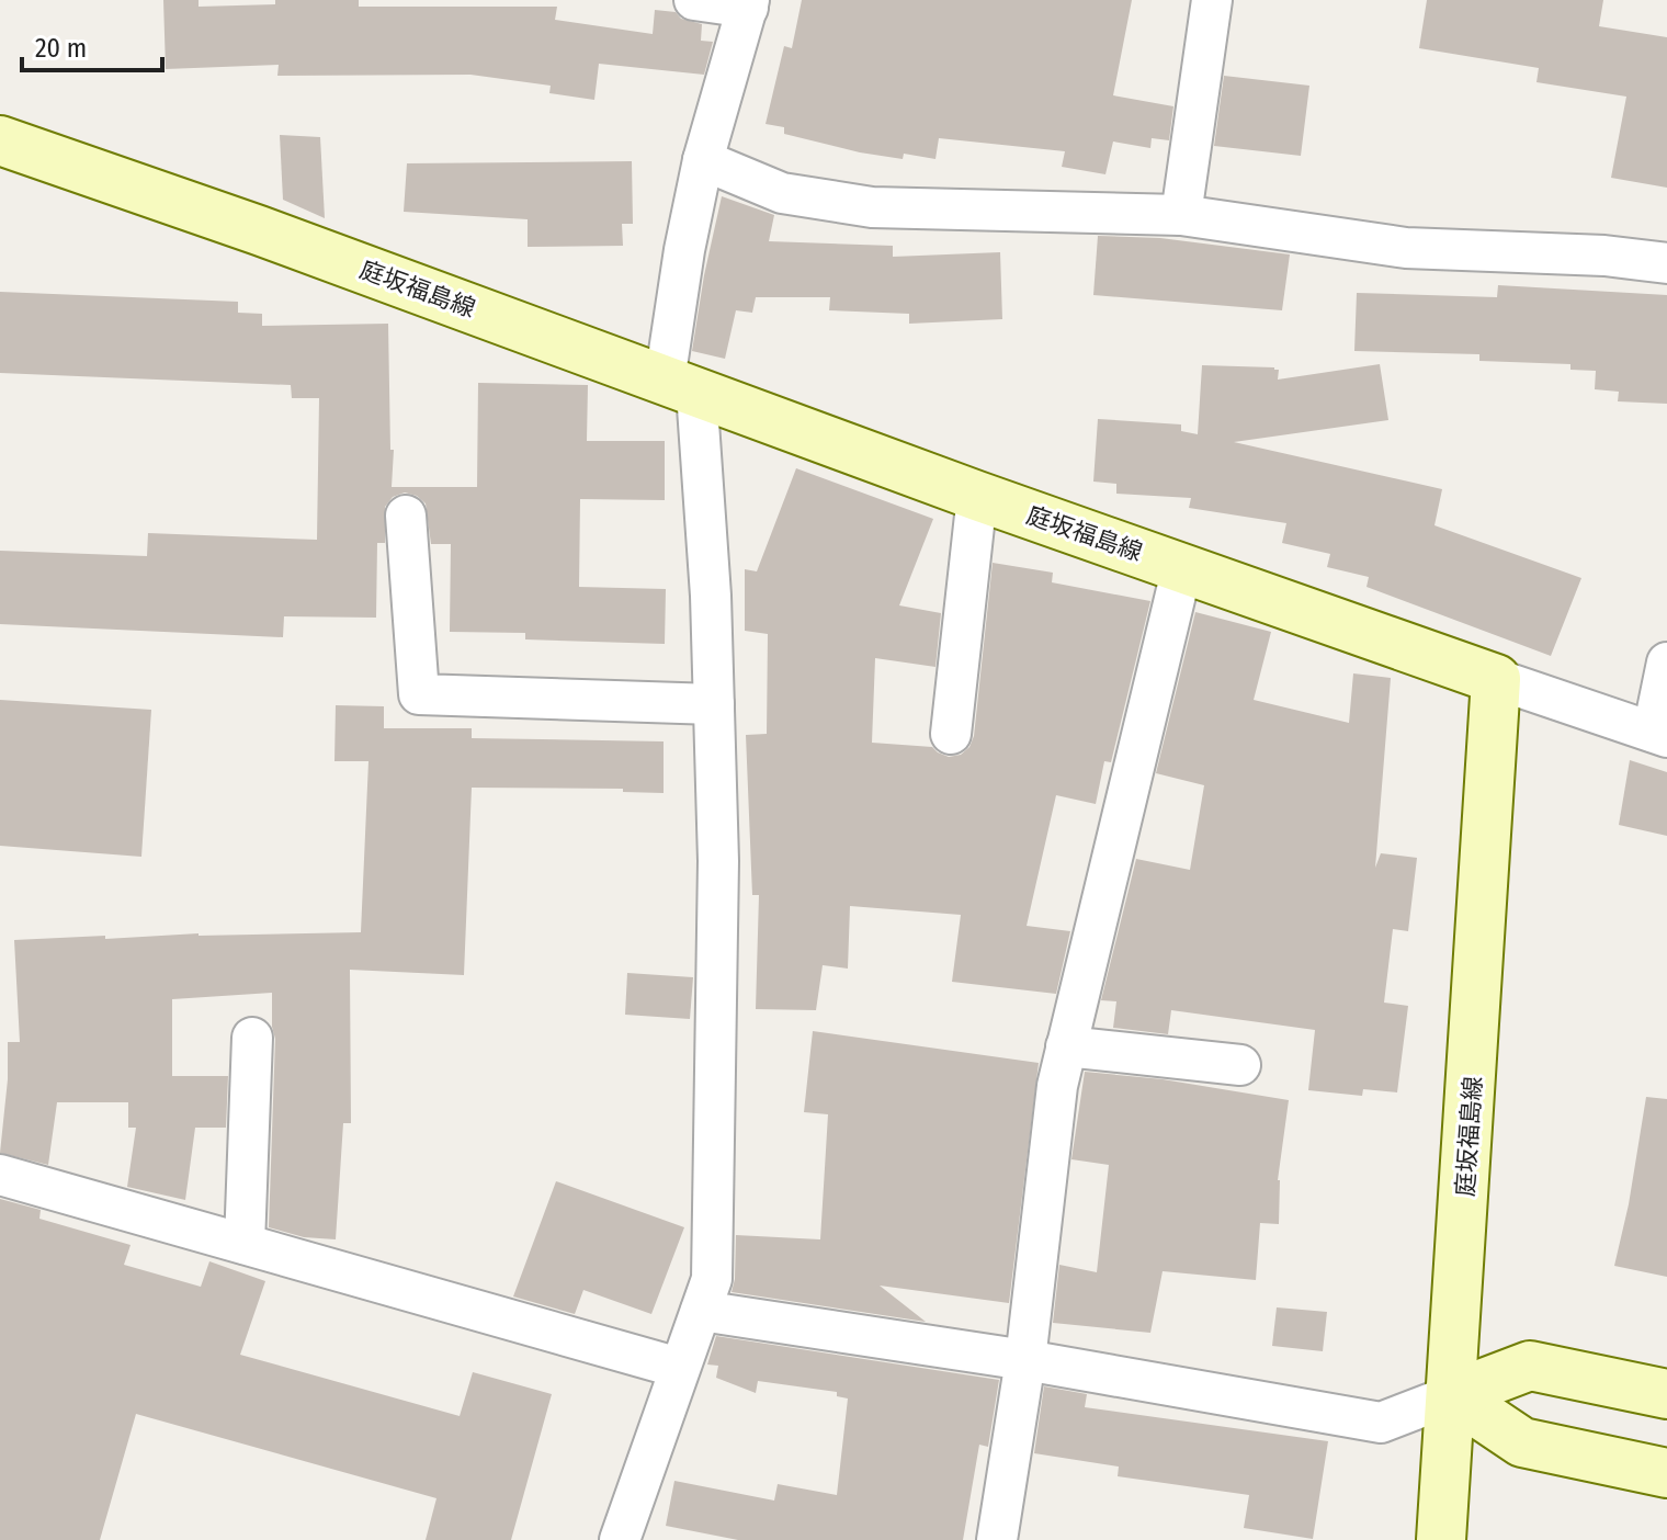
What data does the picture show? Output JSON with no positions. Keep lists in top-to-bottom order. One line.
{"streets":{"main road":["庭坂福島線"]},"scale_bar":"20 m"}
